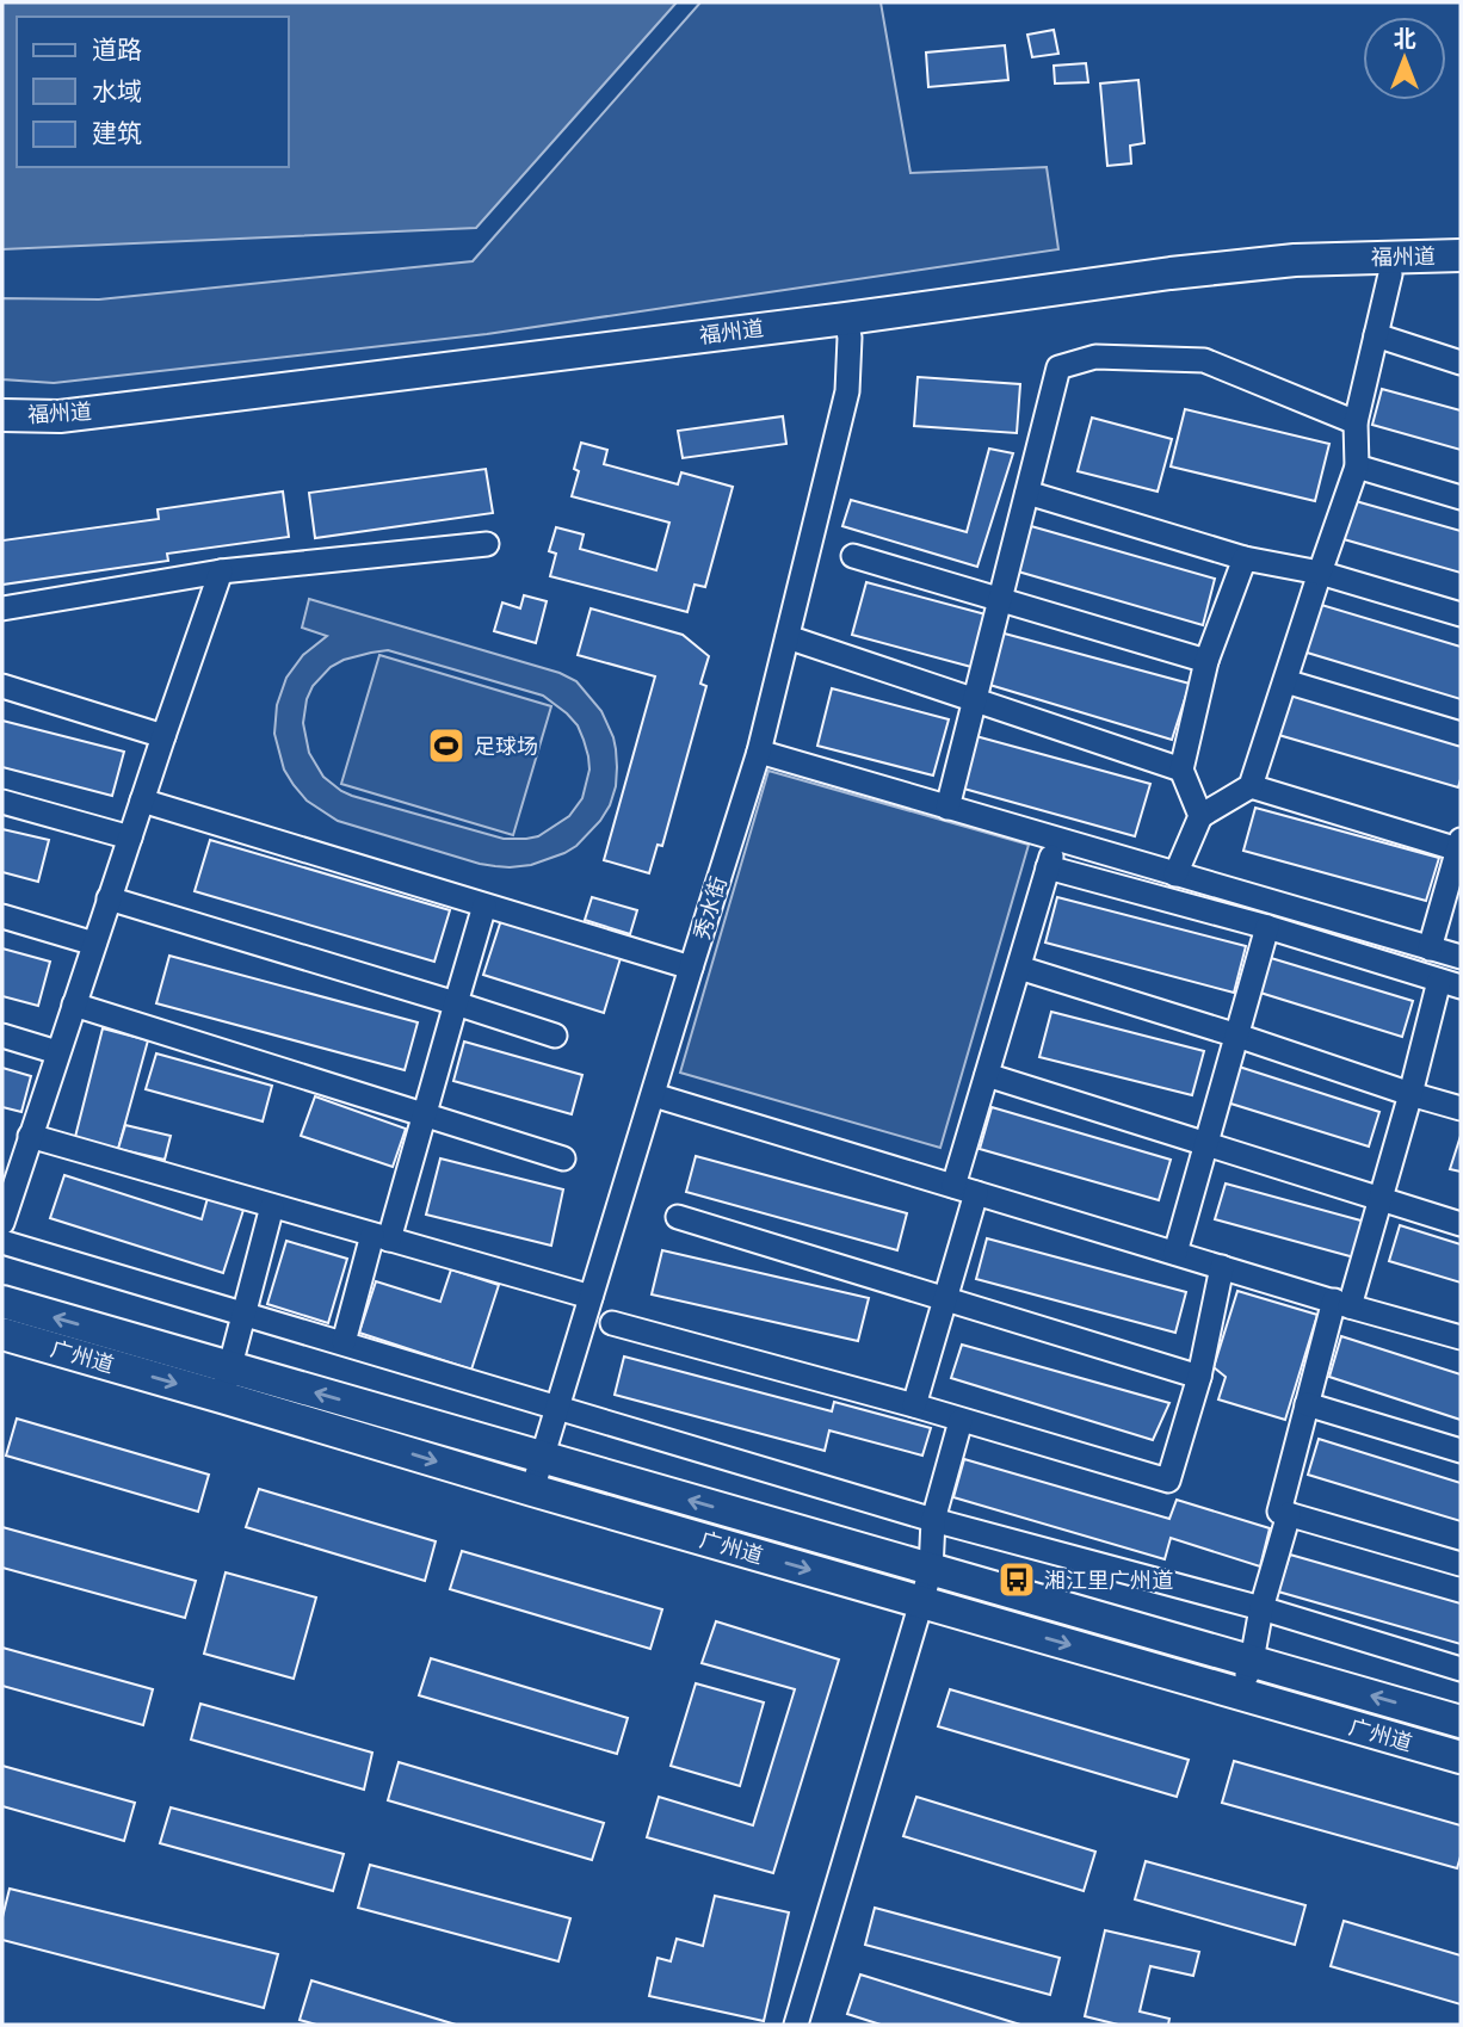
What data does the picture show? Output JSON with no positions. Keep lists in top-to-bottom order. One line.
{"streets":{"street":["福州道","秀水街","广州道"]},"crossings":[["福州道","秀水街"],["秀水街","广州道"]],"places":{"sports":["足球场"],"bus stop":["湘江里广州道"]},"legend":["道路","水域","建筑"],"north":"top"}
